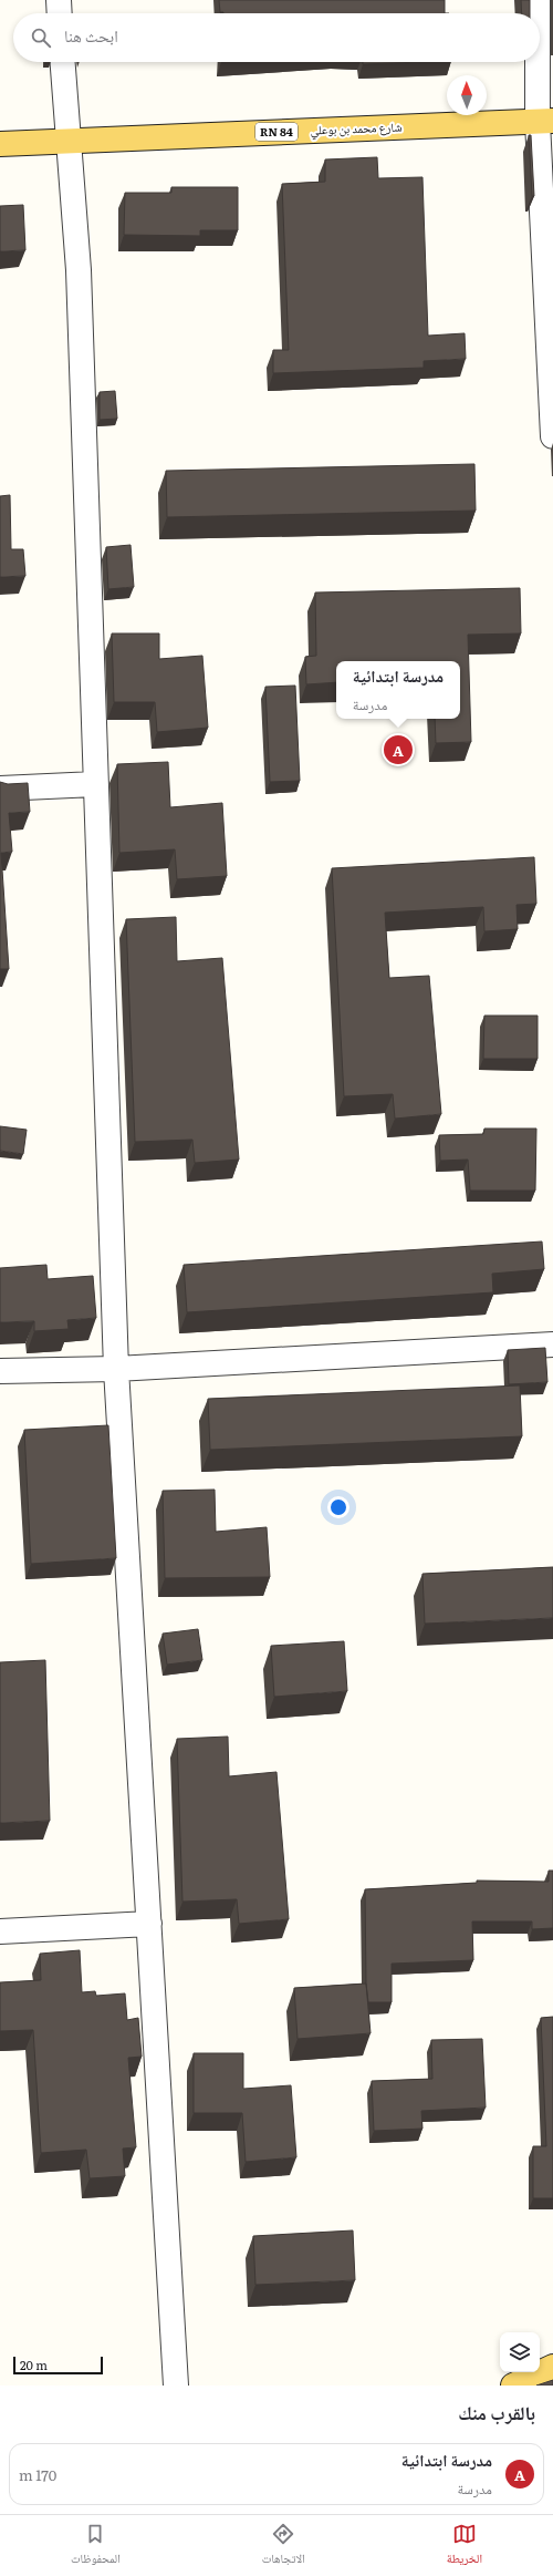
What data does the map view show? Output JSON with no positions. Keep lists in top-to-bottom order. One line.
{"streets":{"main road":["شارع محمد بن بوعلي","RN 84"]},"scale_bar":"20 m","north":"top","page":{"search":"ابحث هنا","popup":["مدرسة ابتدائية","مدرسة"],"pins":"A","scale":"20 m","heading":"بالقرب منك","list":[{"mark":"A","name":"مدرسة ابتدائية","note":"مدرسة","value":"170 m"}],"nav":["الخريطة","الاتجاهات","المحفوظات"]}}
